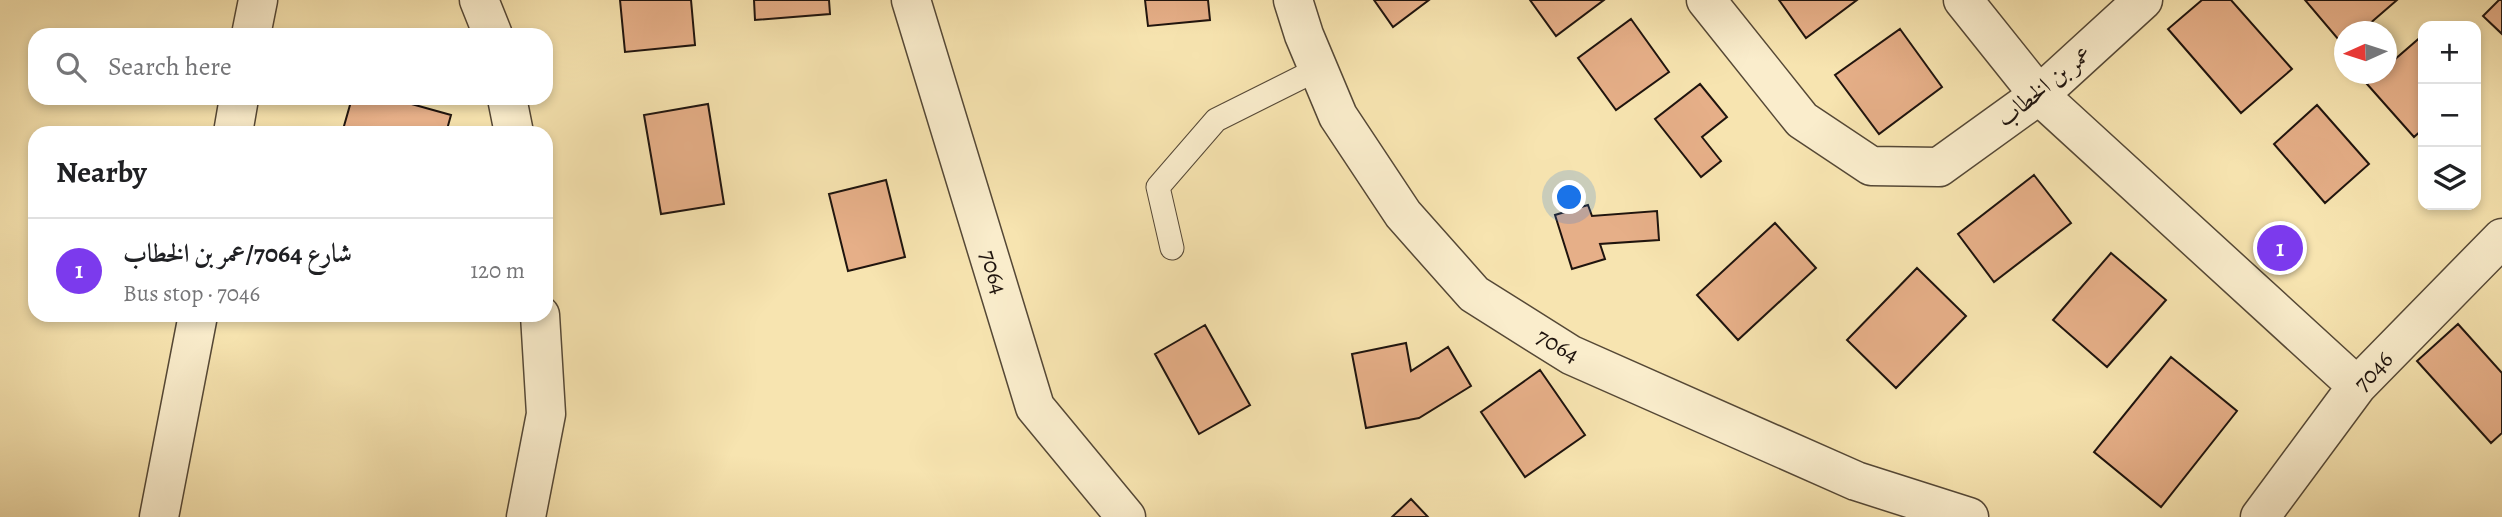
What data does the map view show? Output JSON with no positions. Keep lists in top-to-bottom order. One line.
{"streets":{"street":["عمر بن الخطاب","7064","7046"]},"north":"left","page":{"map_buttons":["+","−"],"search":"Search here","heading":"Nearby","list":[{"mark":"1","name":"شارع 7064/عمر بن الخطاب","note":"Bus stop · 7046","value":"120 m"}],"pins":"1"}}
